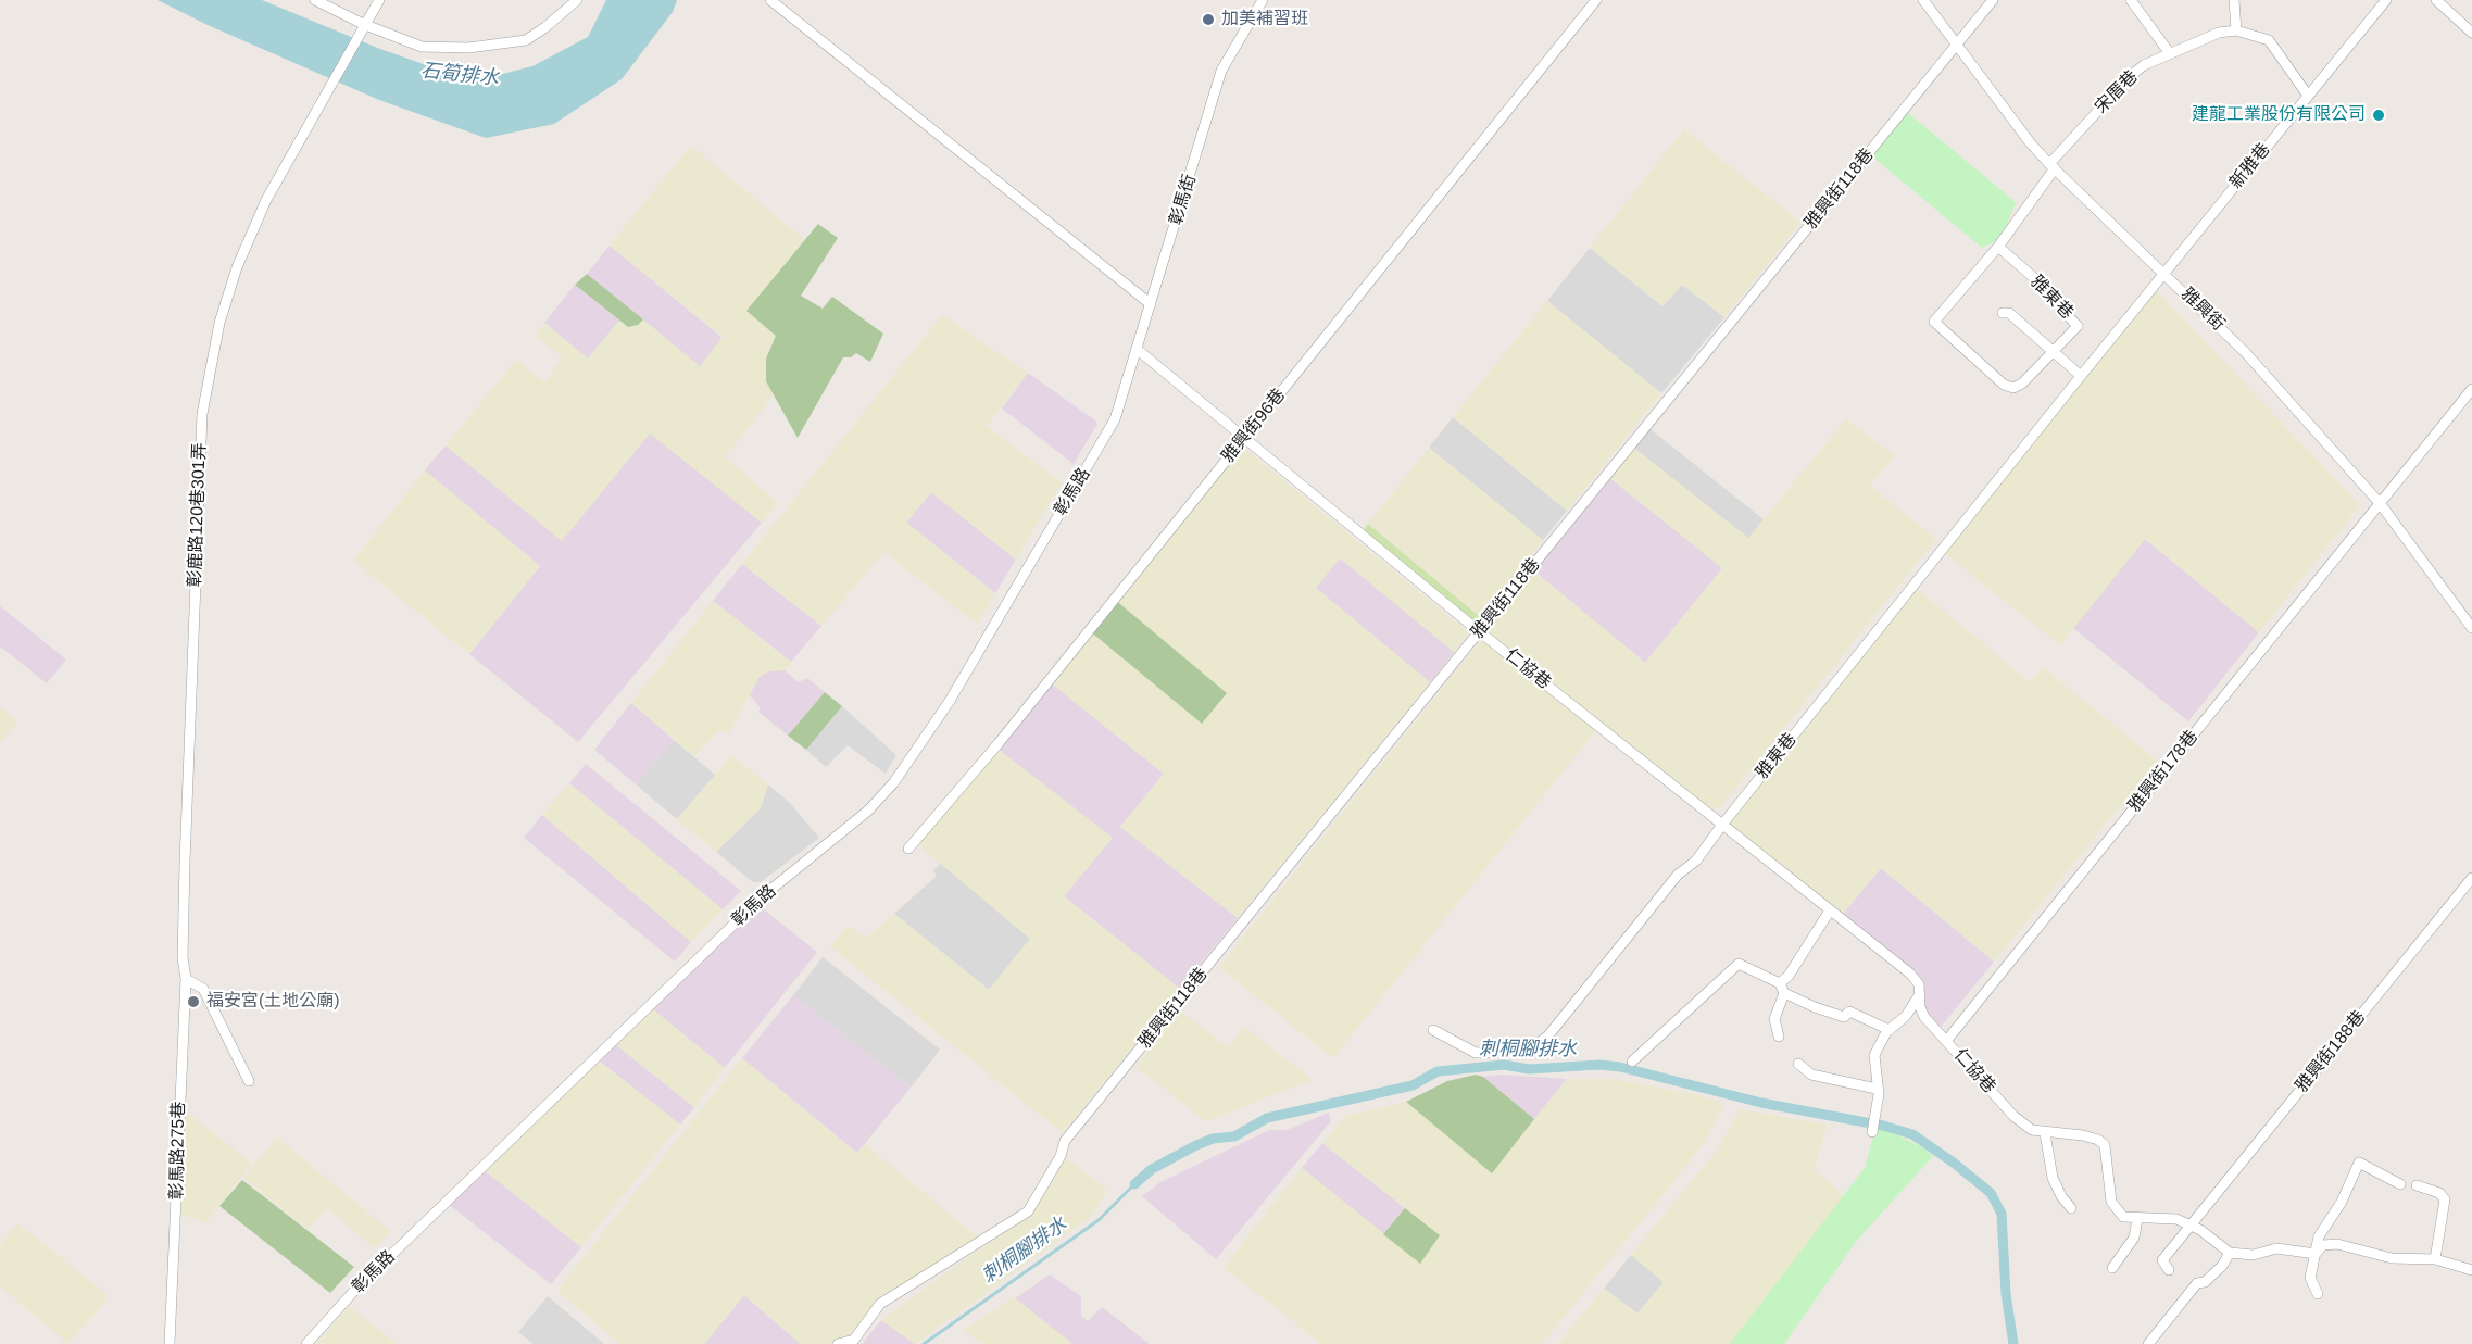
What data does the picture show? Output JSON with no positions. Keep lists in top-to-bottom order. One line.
{"streets":{"street":["宋厝巷","新雅巷","雅興街118巷","彰馬街","雅東巷","雅興街","雅興街96巷","彰馬路","彰鹿路120巷301弄","仁協巷","雅興街178巷","雅興街188巷","彰馬路275巷"]},"crossings":[["宋厝巷","雅東巷"],["宋厝巷","雅興街"],["新雅巷","雅東巷"],["新雅巷","雅興街"],["雅興街118巷","雅興街"],["雅興街118巷","仁協巷"],["彰馬街","彰馬路"],["彰馬街","仁協巷"],["雅東巷","雅興街"],["雅東巷","仁協巷"],["雅興街","雅興街178巷"],["雅興街96巷","仁協巷"],["彰鹿路120巷301弄","彰馬路275巷"],["仁協巷","雅興街178巷"]],"water":["石筍排水","刺桐腳排水"],"places":["加美補習班","建龍工業股份有限公司","福安宮(土地公廟)"]}
